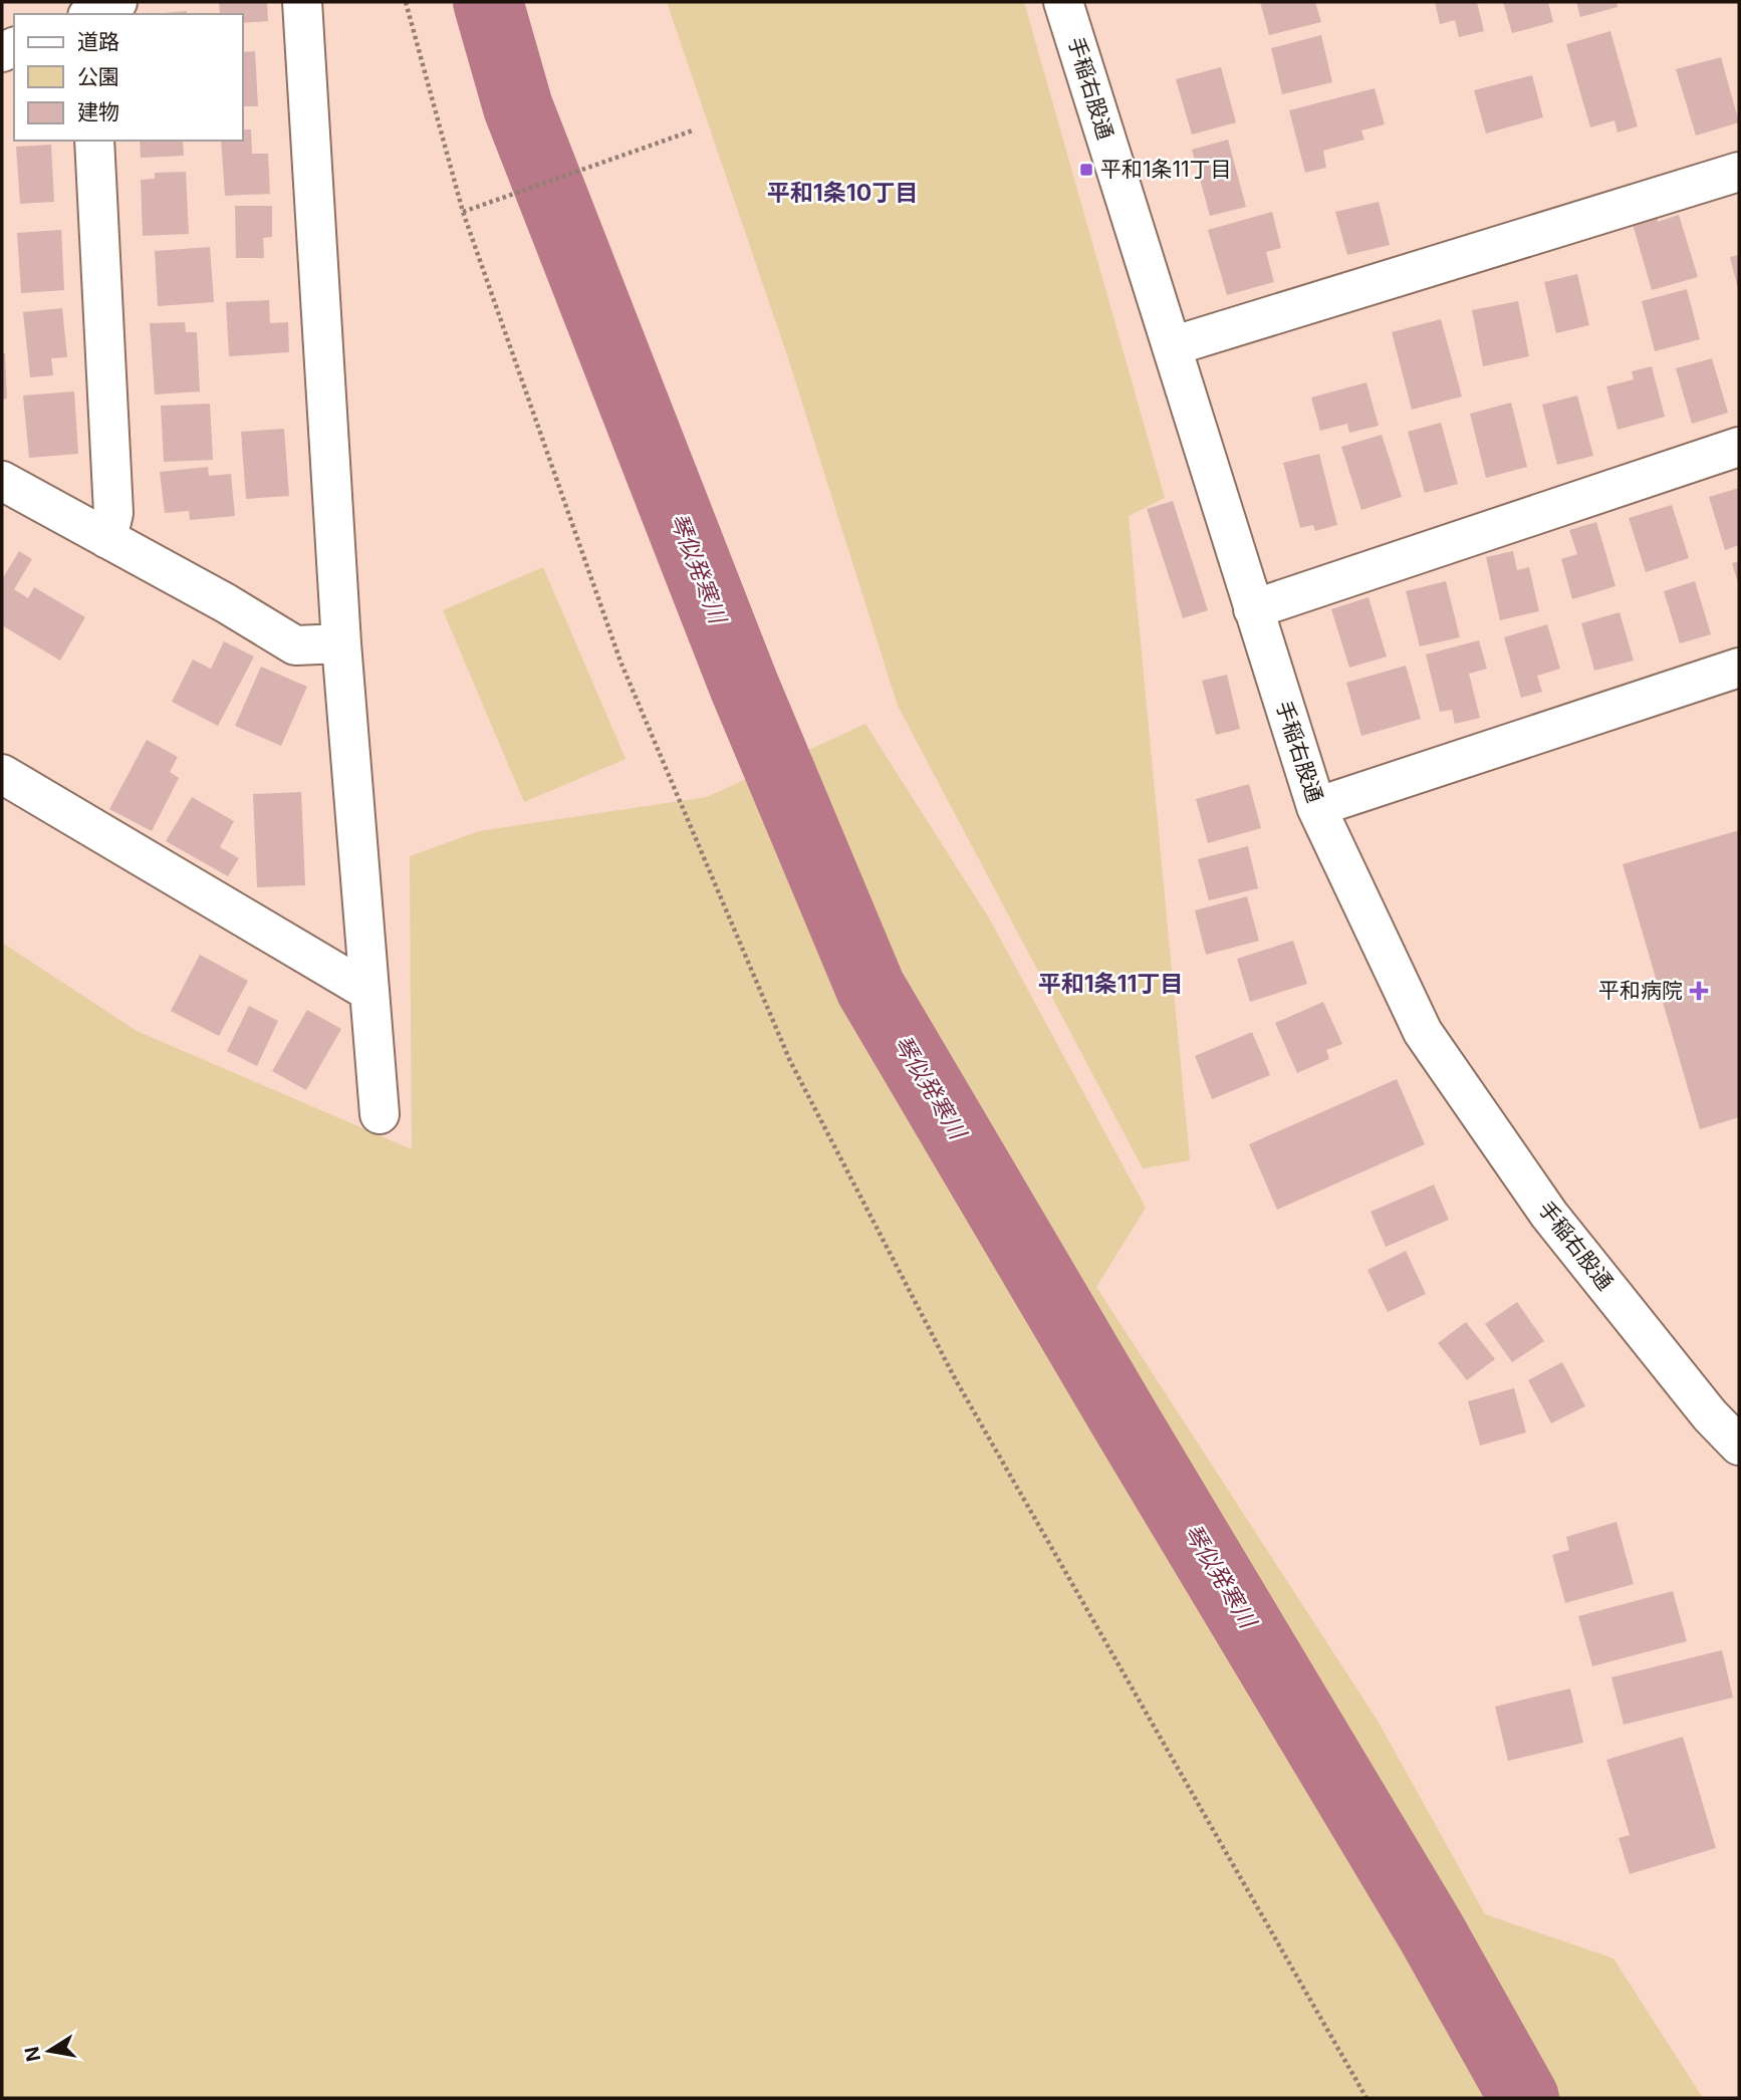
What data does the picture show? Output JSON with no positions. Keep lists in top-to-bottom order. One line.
{"streets":{"street":["手稲右股通"]},"districts":["平和1条10丁目","平和1条11丁目"],"water":["琴似発寒川"],"places":{"transit":["平和1条11丁目"],"health":["平和病院"]},"legend":["道路","公園","建物"],"north":"left"}
